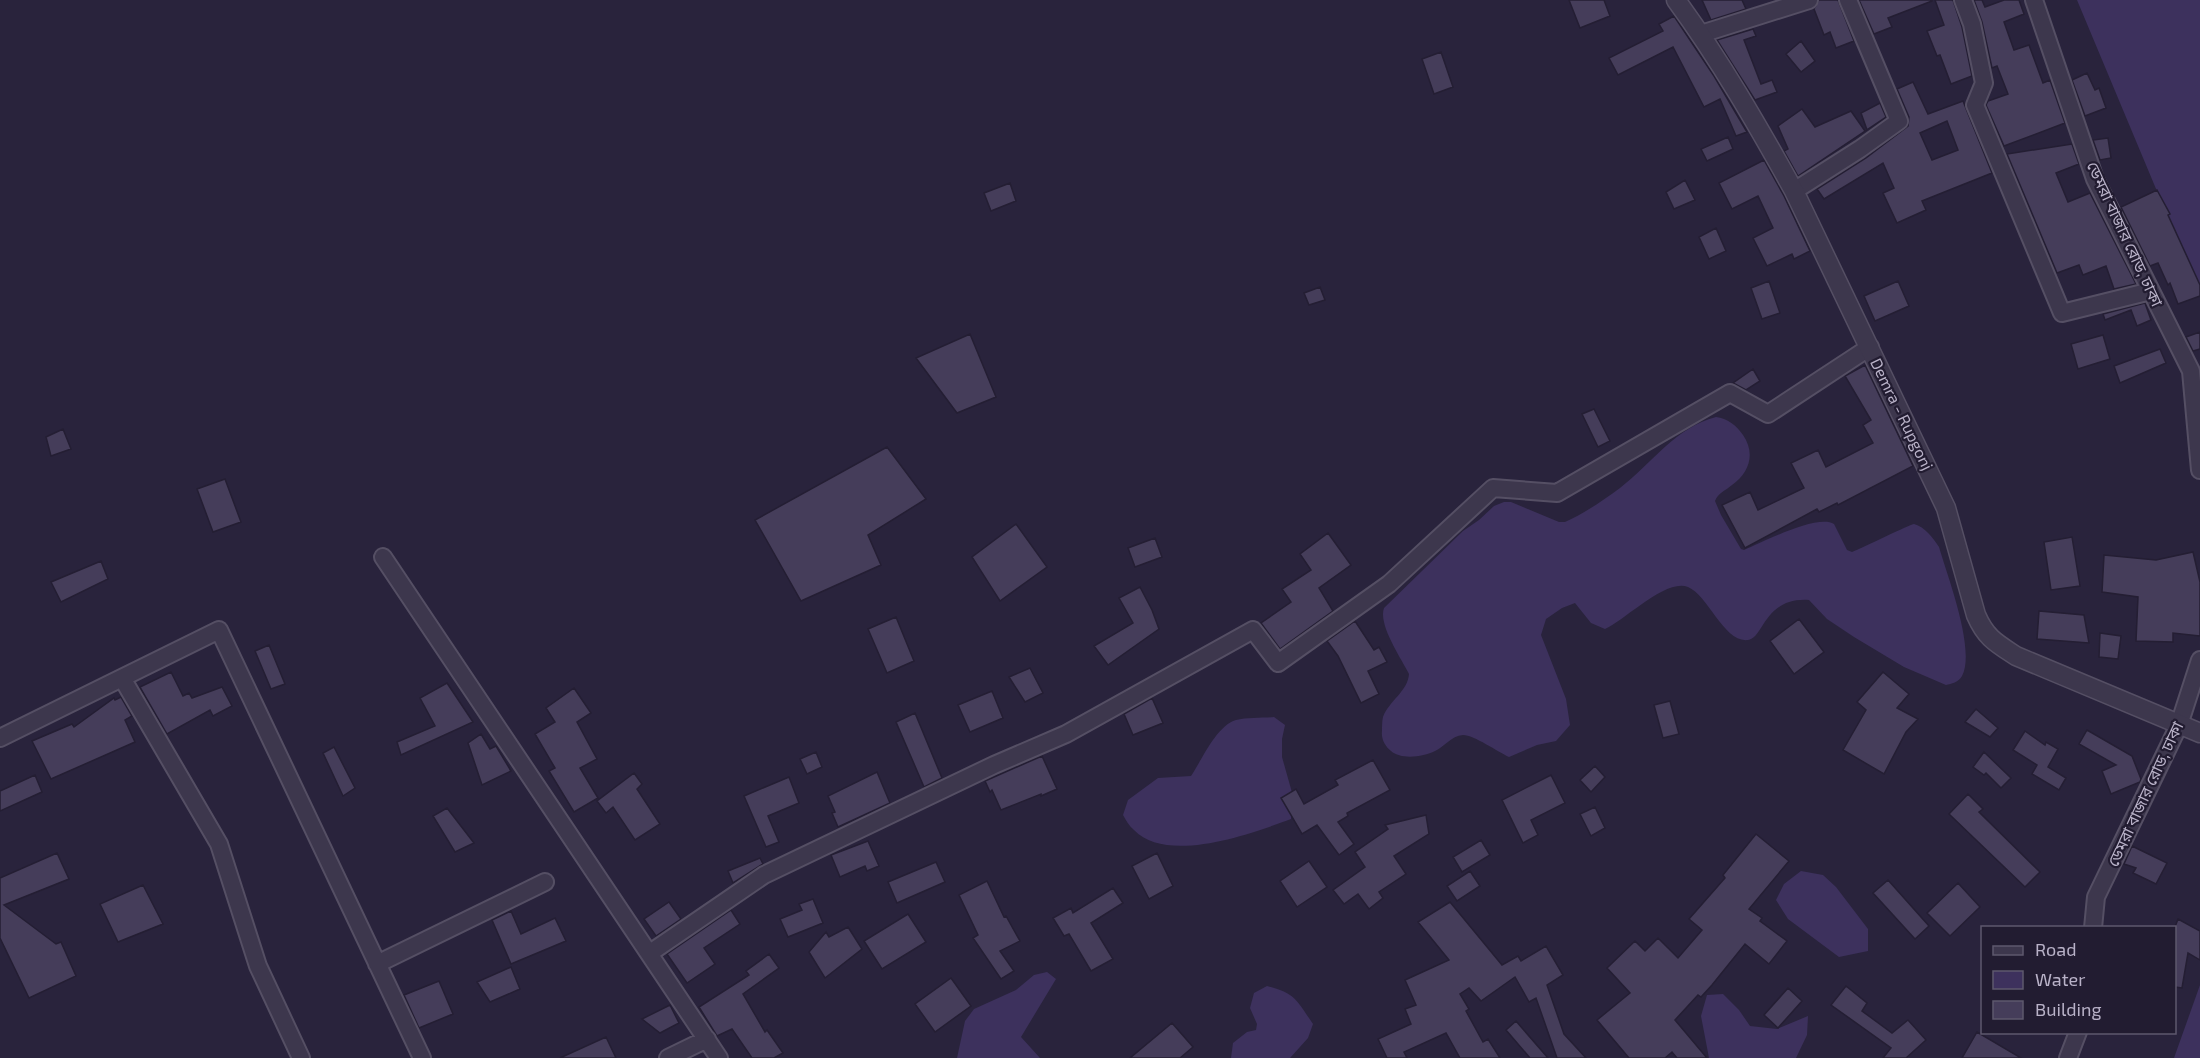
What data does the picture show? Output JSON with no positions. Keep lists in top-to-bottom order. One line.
{"streets":{"street":["ডেমরা বাজার রোড, ঢাকা","Demra - Rupgonj"]},"crossings":[["ডেমরা বাজার রোড, ঢাকা","Demra - Rupgonj"]],"legend":["Road","Water","Building"]}
